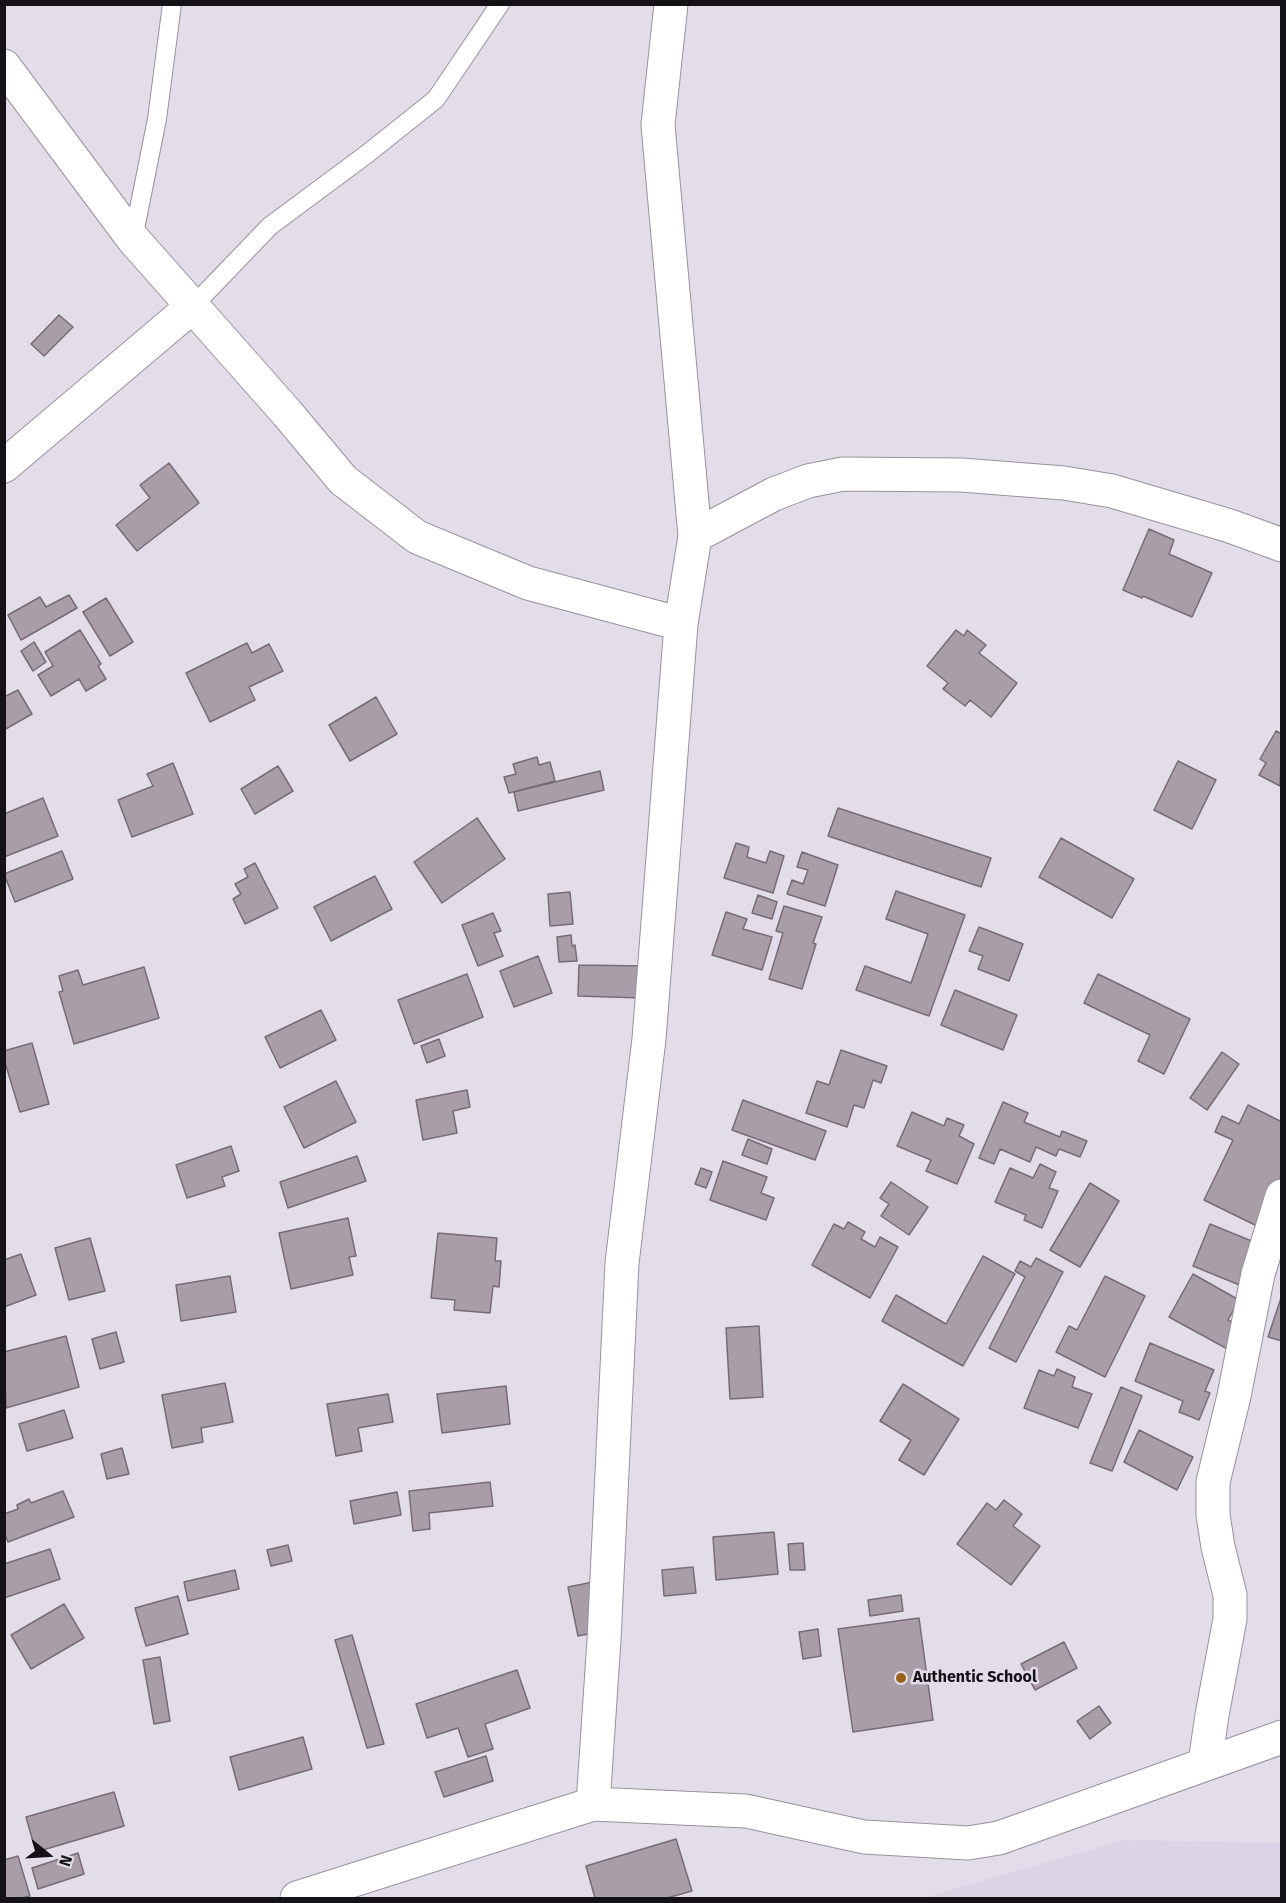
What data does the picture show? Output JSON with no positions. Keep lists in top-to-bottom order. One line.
{"places":["Authentic School"],"north":"right"}
